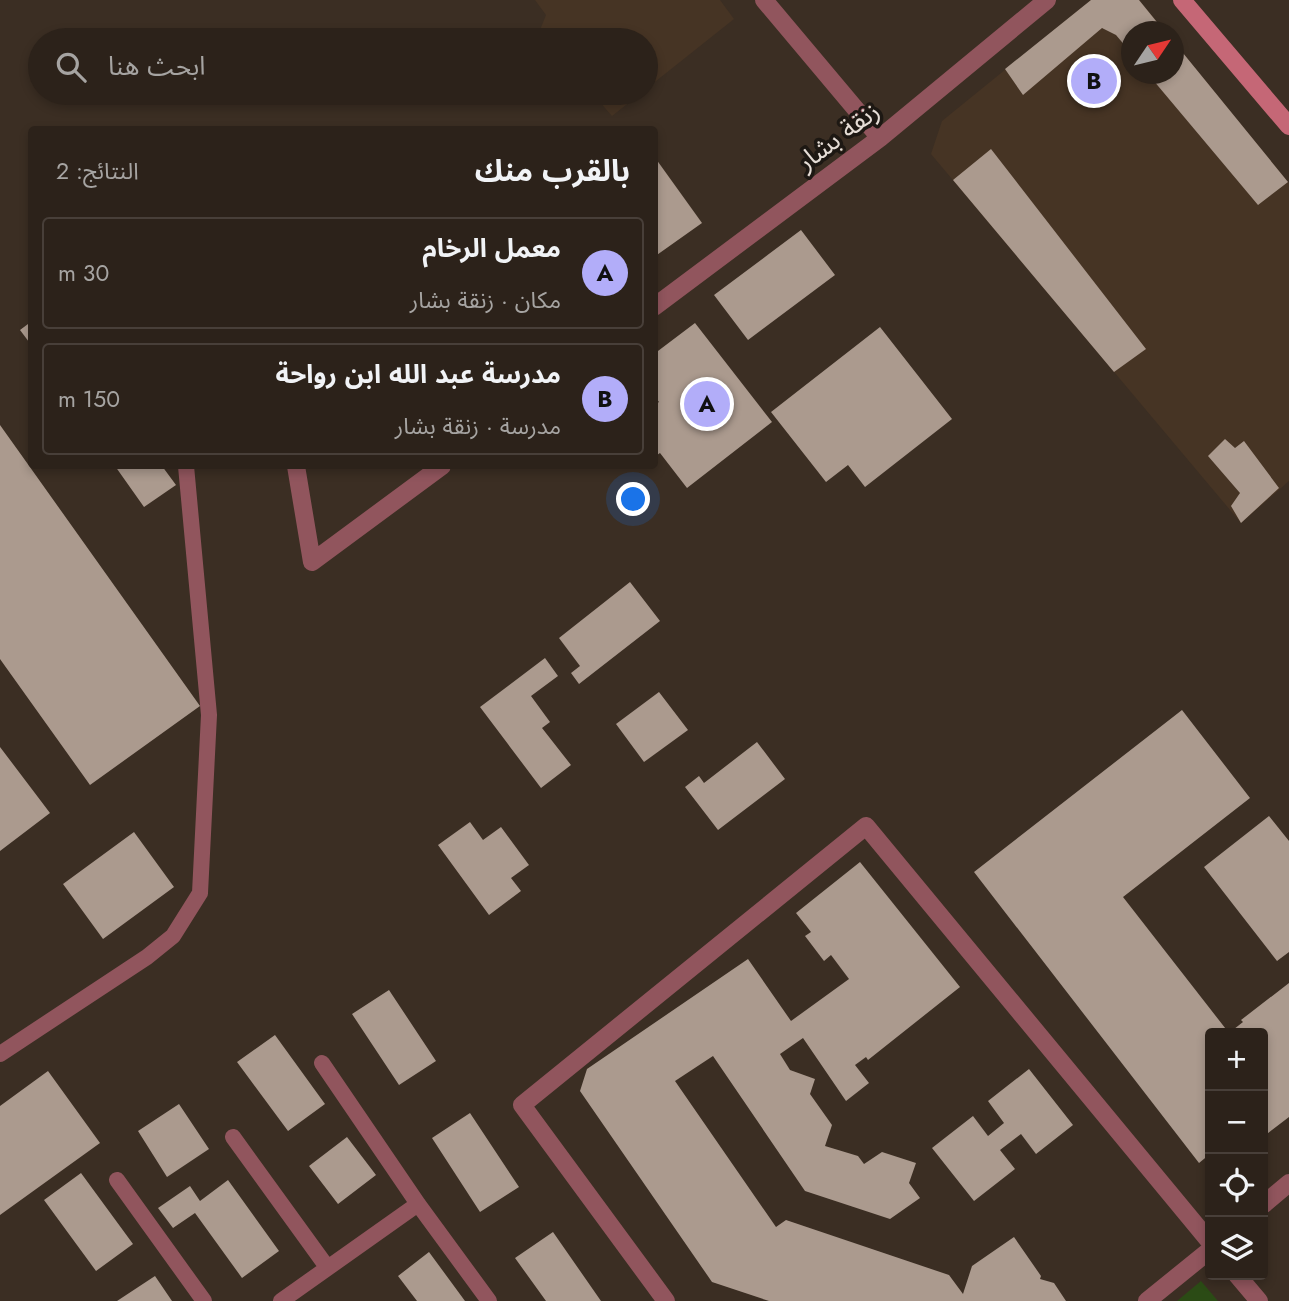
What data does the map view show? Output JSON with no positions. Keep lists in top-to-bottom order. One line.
{"streets":{"street":["زنقة بشار"]},"north":"top right","page":{"search":"ابحث هنا","pins":["B","A"],"heading":["بالقرب منك","النتائج: 2"],"list":[{"mark":"A","name":"معمل الرخام","note":"مكان · زنقة بشار","value":"30 m"},{"mark":"B","name":"مدرسة عبد الله ابن رواحة","note":"مدرسة · زنقة بشار","value":"150 m"}],"map_buttons":["+","−"]}}
